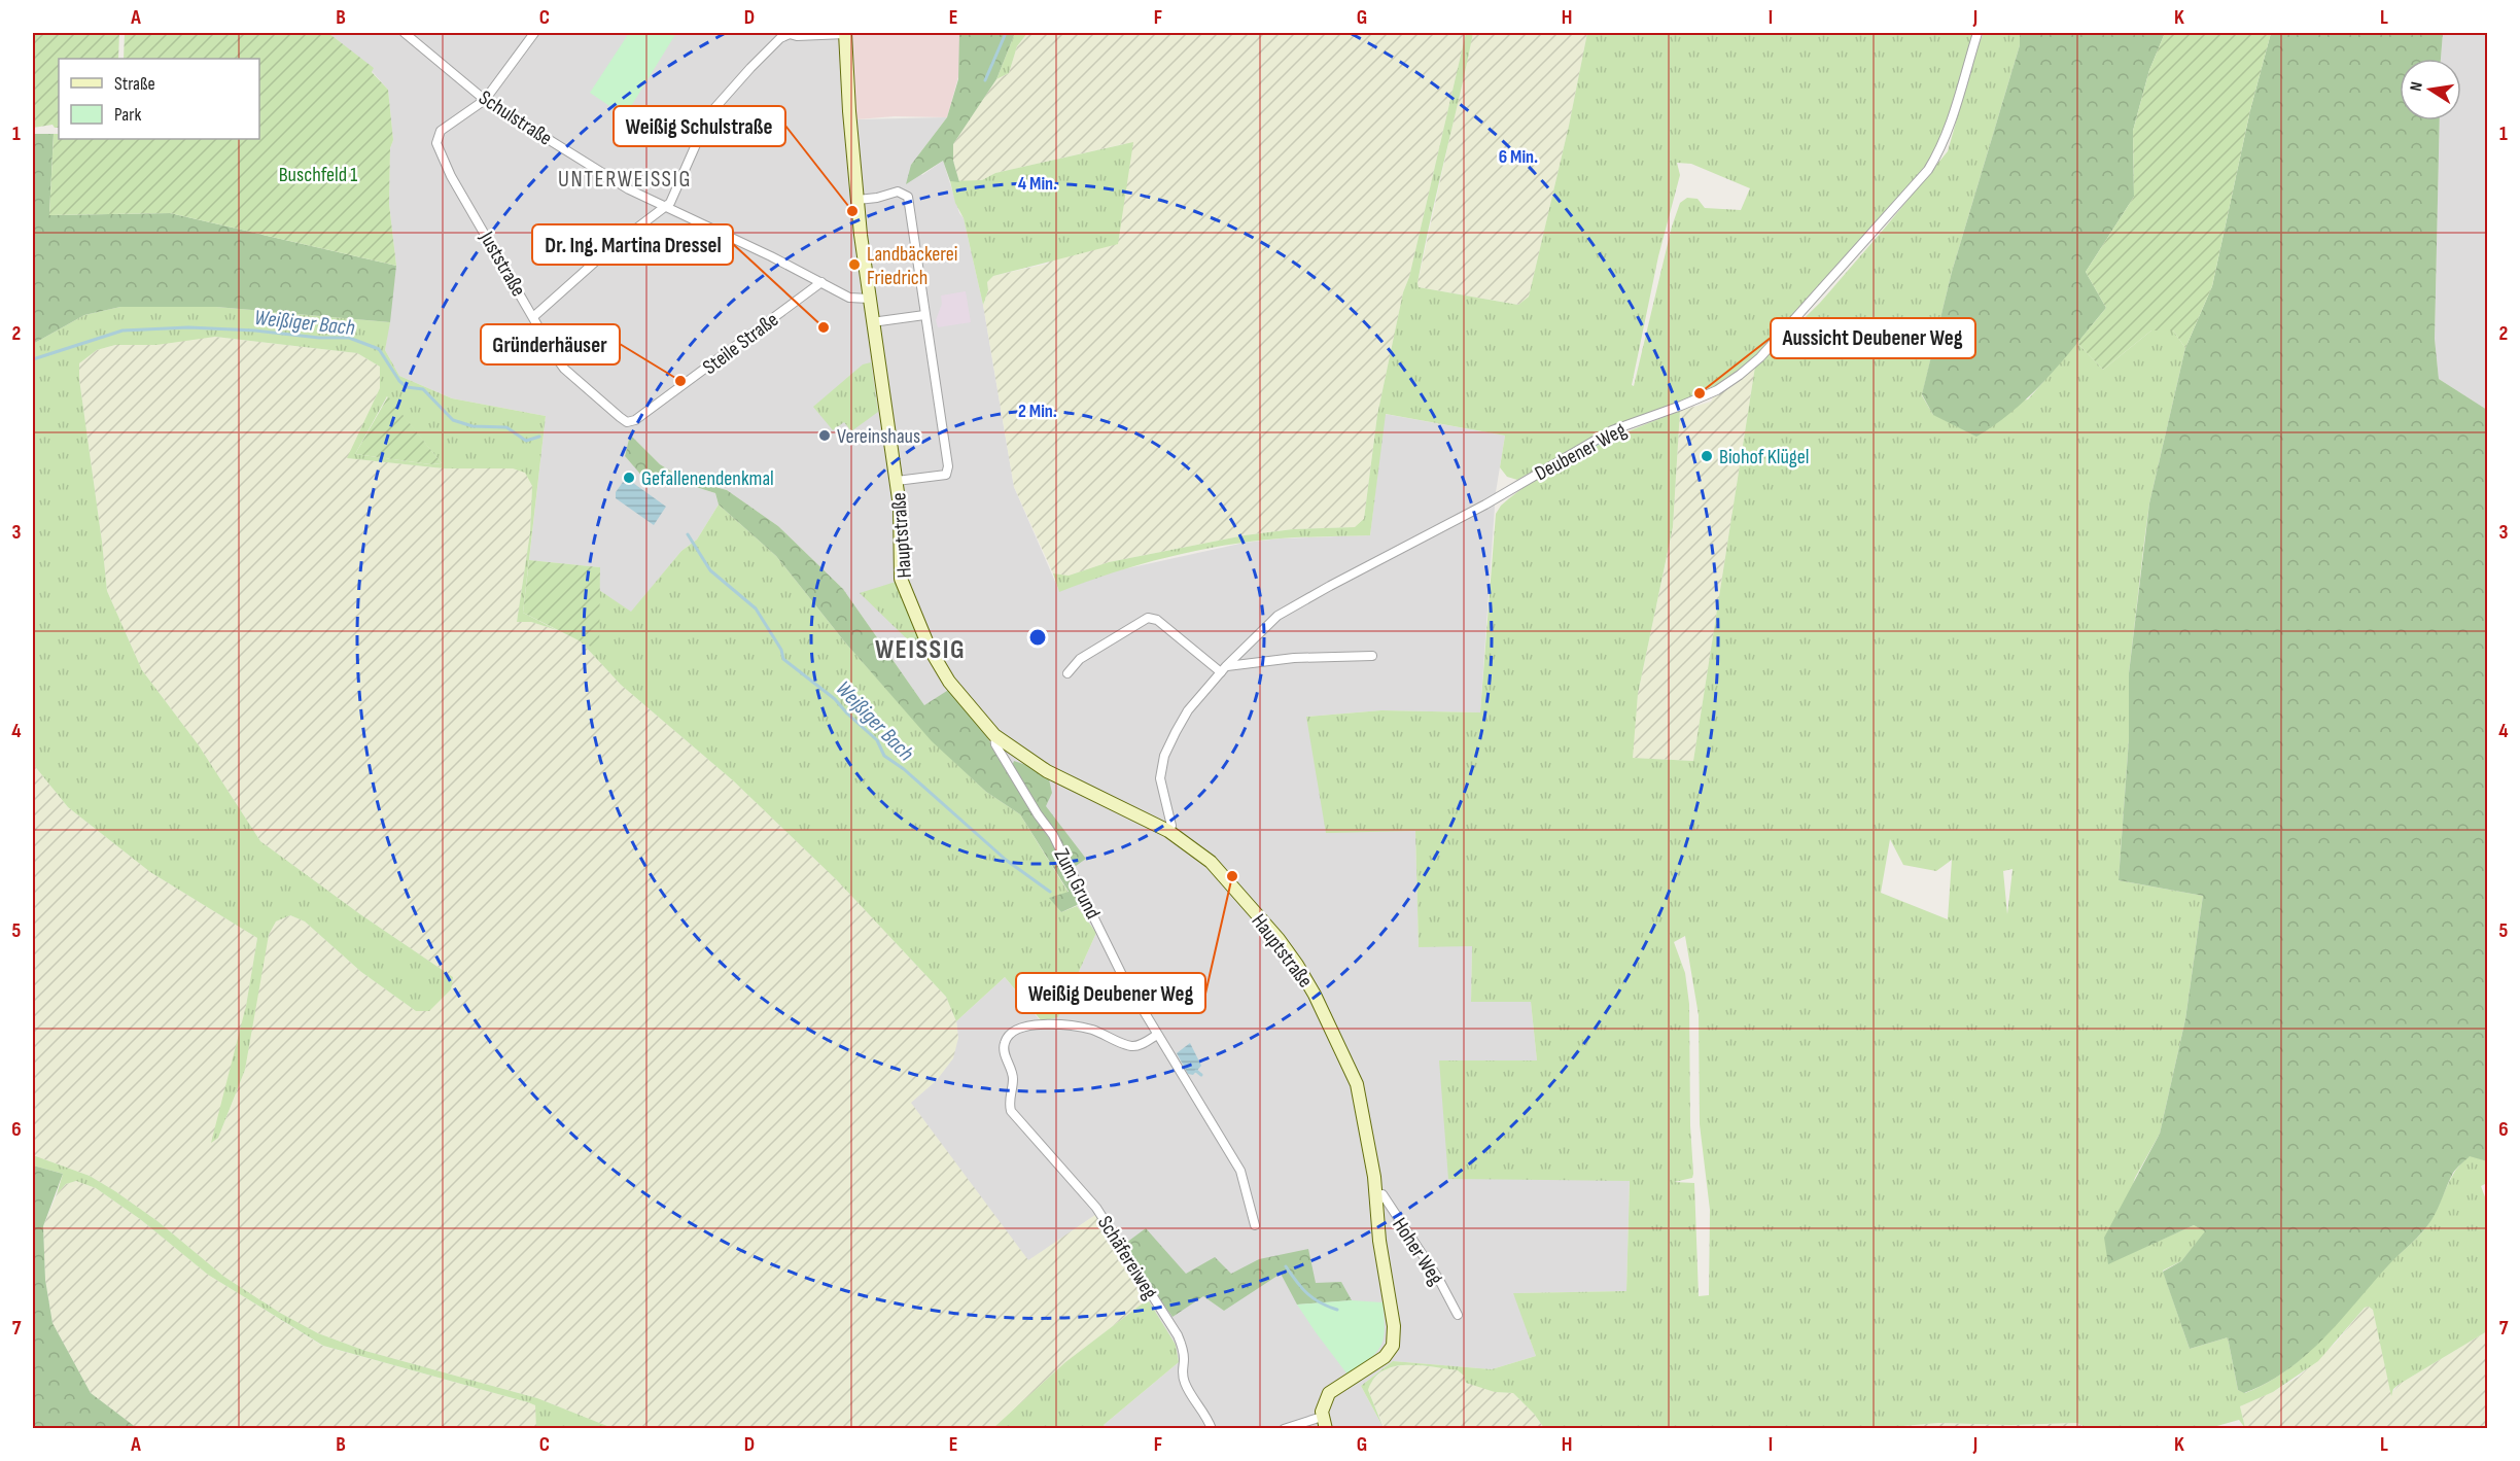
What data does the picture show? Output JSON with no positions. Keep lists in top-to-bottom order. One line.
{"streets":{"street":["Schulstraße","Juststraße","Steile Straße","Deubener Weg","Hauptstraße","Zum Grund","Hoher Weg","Schäfereiweg"]},"crossings":[["Schulstraße","Juststraße"],["Schulstraße","Steile Straße"],["Schulstraße","Hauptstraße"],["Juststraße","Steile Straße"],["Deubener Weg","Hauptstraße"],["Hauptstraße","Zum Grund"],["Hauptstraße","Hoher Weg"],["Zum Grund","Schäfereiweg"]],"districts":["UNTERWEISSIG","WEISSIG"],"water":["Weißiger Bach"],"parks":["Buschfeld 1"],"places":["Weißig Schulstraße","Landbäckerei Friedrich","Dr. Ing. Martina Dressel","Gründerhäuser","Aussicht Deubener Weg","Vereinshaus","Biohof Klügel","Gefallenendenkmal","Weißig Deubener Weg"],"legend":["Straße","Park"],"north":"left","grid":{"columns":["A","B","C","D","E","F","G","H","I","J","K","L"],"rows":["1","2","3","4","5","6","7"]},"rings":["6 Min.","4 Min.","2 Min."]}
